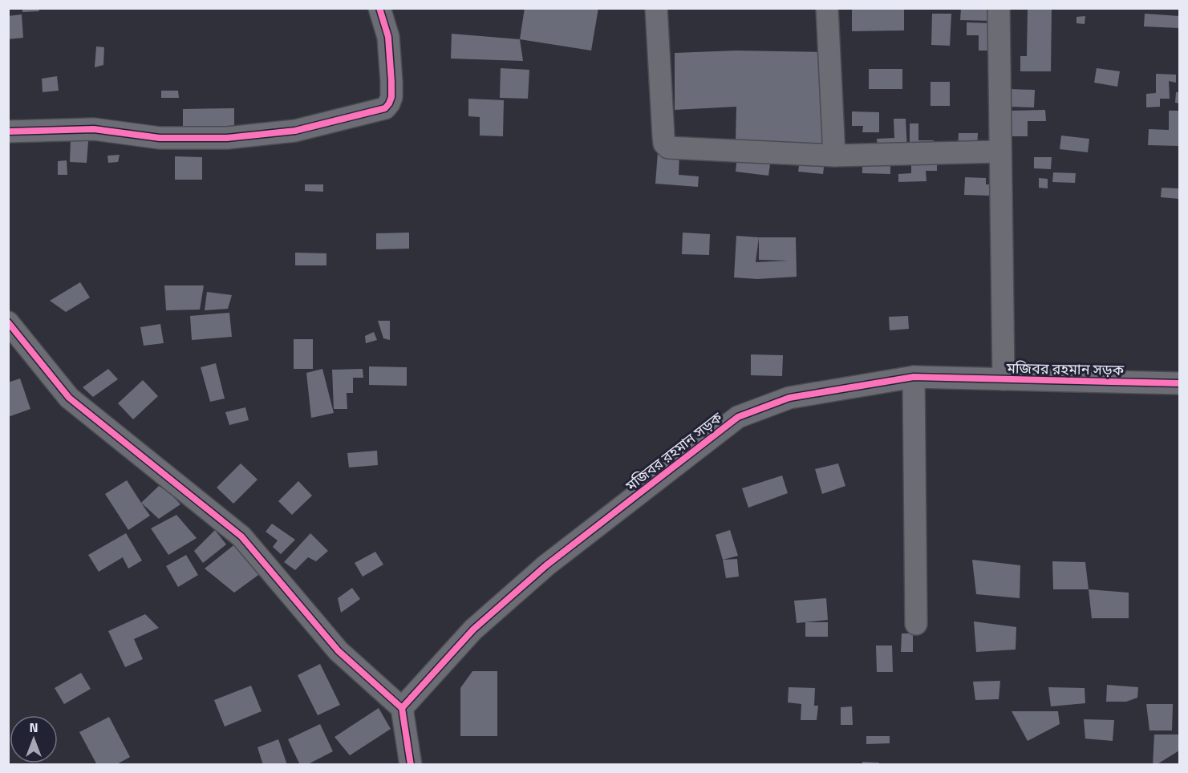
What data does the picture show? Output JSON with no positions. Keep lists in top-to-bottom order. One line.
{"streets":{"street":["মজিবর রহমান সড়ক"]},"north":"top"}
